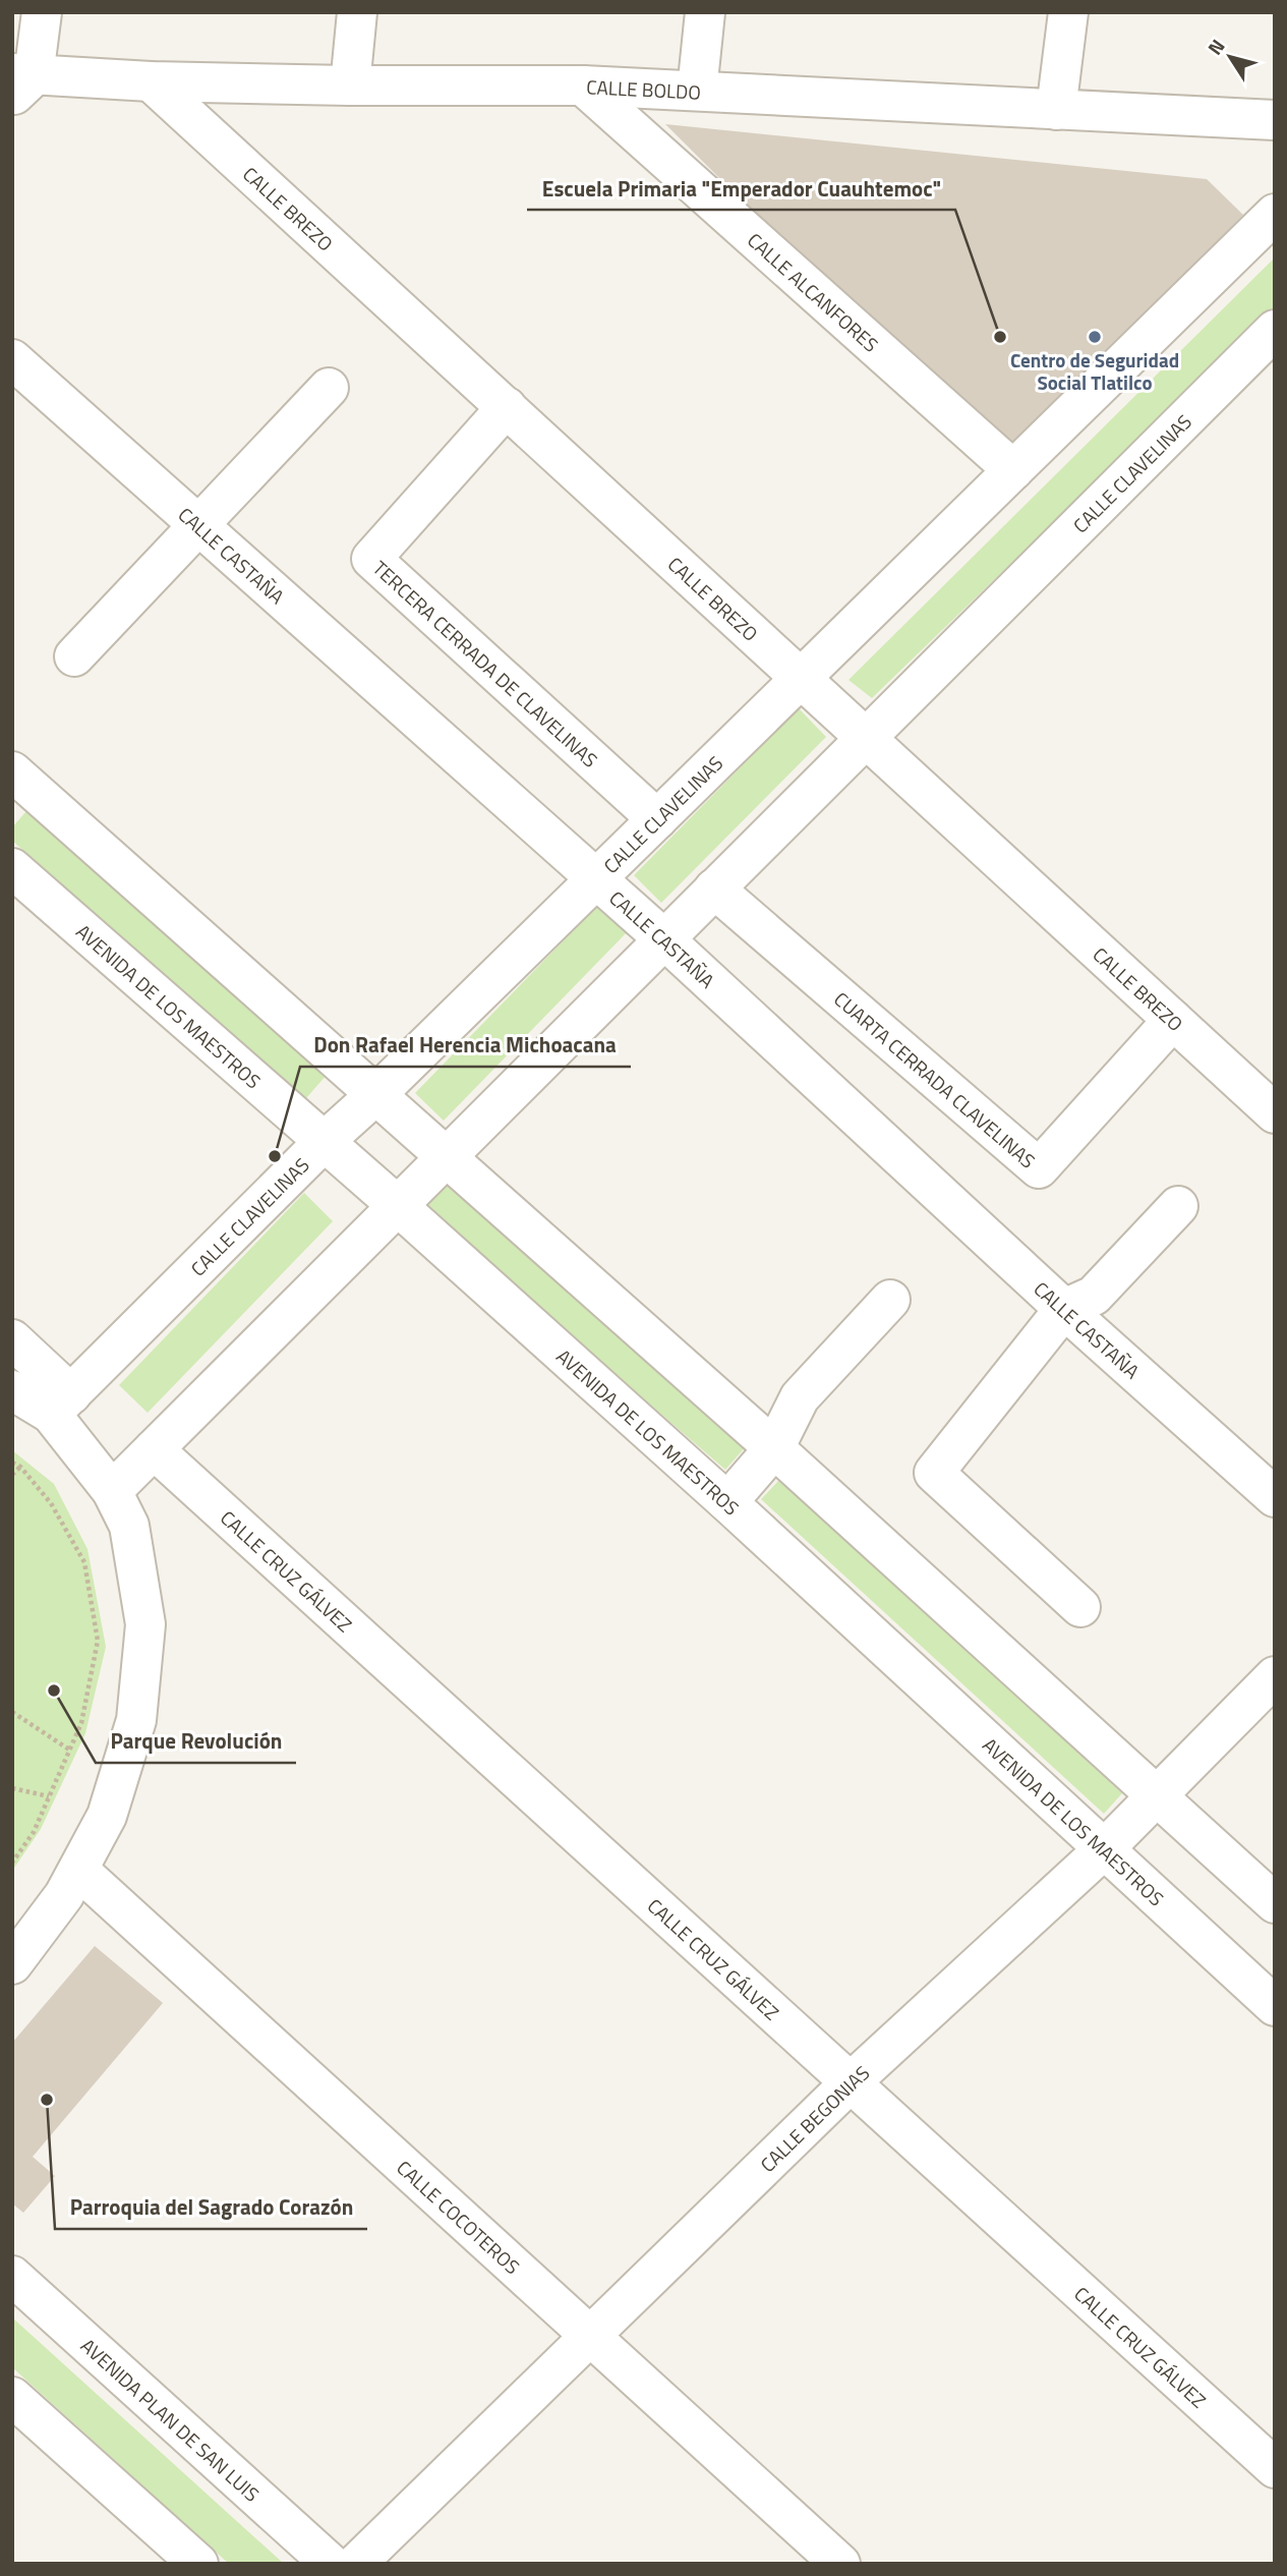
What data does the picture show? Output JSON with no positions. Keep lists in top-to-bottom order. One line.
{"streets":{"street":["CALLE BOLDO","CALLE BREZO","CALLE ALCANFORES","CALLE CLAVELINAS","CALLE CASTAÑA","TERCERA CERRADA DE CLAVELINAS","AVENIDA DE LOS MAESTROS","CUARTA CERRADA CLAVELINAS","CALLE CRUZ GÁLVEZ","CALLE BEGONIAS","CALLE COCOTEROS","AVENIDA PLAN DE SAN LUIS"]},"crossings":[["CALLE BOLDO","CALLE BREZO"],["CALLE BOLDO","CALLE ALCANFORES"],["CALLE BREZO","CALLE CLAVELINAS"],["CALLE BREZO","TERCERA CERRADA DE CLAVELINAS"],["CALLE BREZO","CUARTA CERRADA CLAVELINAS"],["CALLE ALCANFORES","CALLE CLAVELINAS"],["CALLE CLAVELINAS","CALLE CASTAÑA"],["CALLE CLAVELINAS","TERCERA CERRADA DE CLAVELINAS"],["CALLE CLAVELINAS","AVENIDA DE LOS MAESTROS"],["CALLE CLAVELINAS","CUARTA CERRADA CLAVELINAS"],["CALLE CLAVELINAS","CALLE CRUZ GÁLVEZ"],["AVENIDA DE LOS MAESTROS","CALLE BEGONIAS"],["CALLE CRUZ GÁLVEZ","CALLE BEGONIAS"],["CALLE BEGONIAS","CALLE COCOTEROS"]],"places":["Escuela Primaria \"Emperador Cuauhtemoc\"","Centro de Seguridad Social Tlatilco","Don Rafael Herencia Michoacana","Parque Revolución","Parroquia del Sagrado Corazón"],"north":"top left"}
